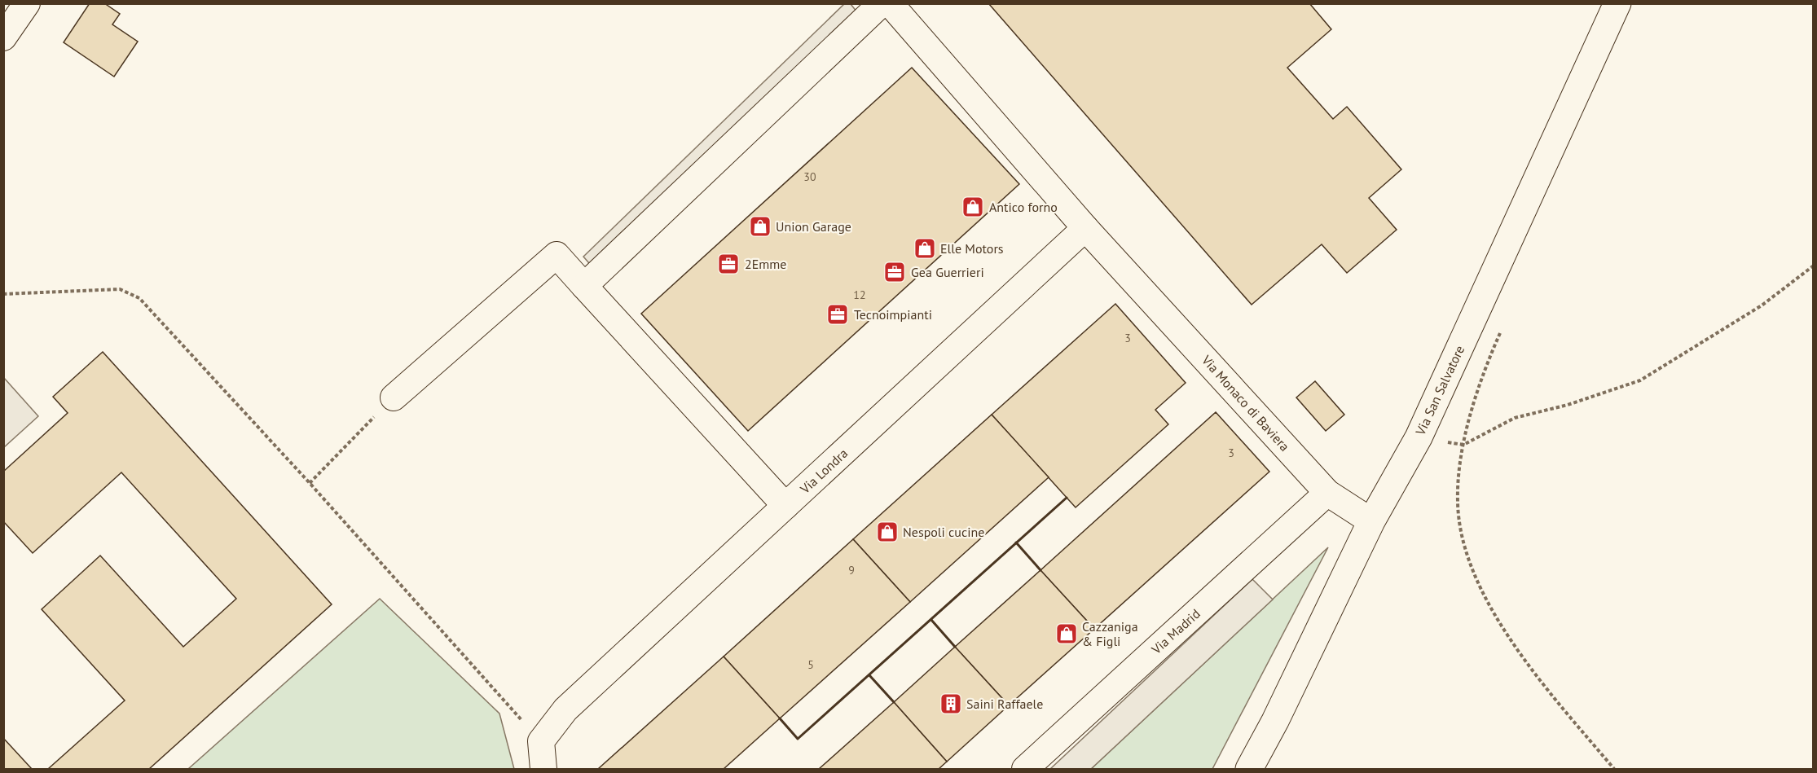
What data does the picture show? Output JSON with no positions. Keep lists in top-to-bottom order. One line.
{"streets":{"street":["Via San Salvatore","Via Monaco di Baviera","Via Londra","Via Madrid"]},"crossings":[["Via San Salvatore","Via Monaco di Baviera"],["Via Monaco di Baviera","Via Londra"],["Via Monaco di Baviera","Via Madrid"]],"places":{"shop":["Antico forno","Union Garage","Elle Motors","Nespoli cucine","Cazzaniga & Figli"],"office":["2Emme","Gea Guerrieri","Tecnoimpianti"],"building":["Saini Raffaele"]},"house_numbers":["30","12","3","3","9","5"]}
